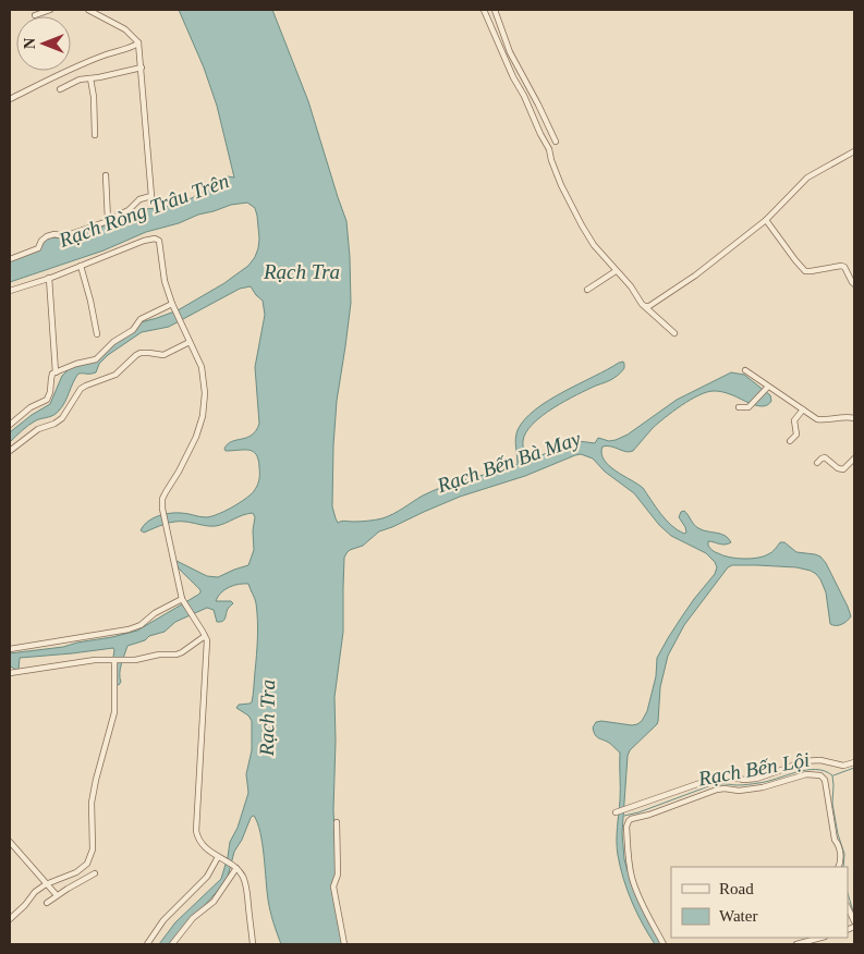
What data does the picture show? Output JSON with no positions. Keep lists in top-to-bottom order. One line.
{"water":["Rạch Ròng Trâu Trên","Rạch Tra","Rạch Bến Bà May","Rạch Bến Lội"],"legend":["Road","Water"],"north":"left"}
